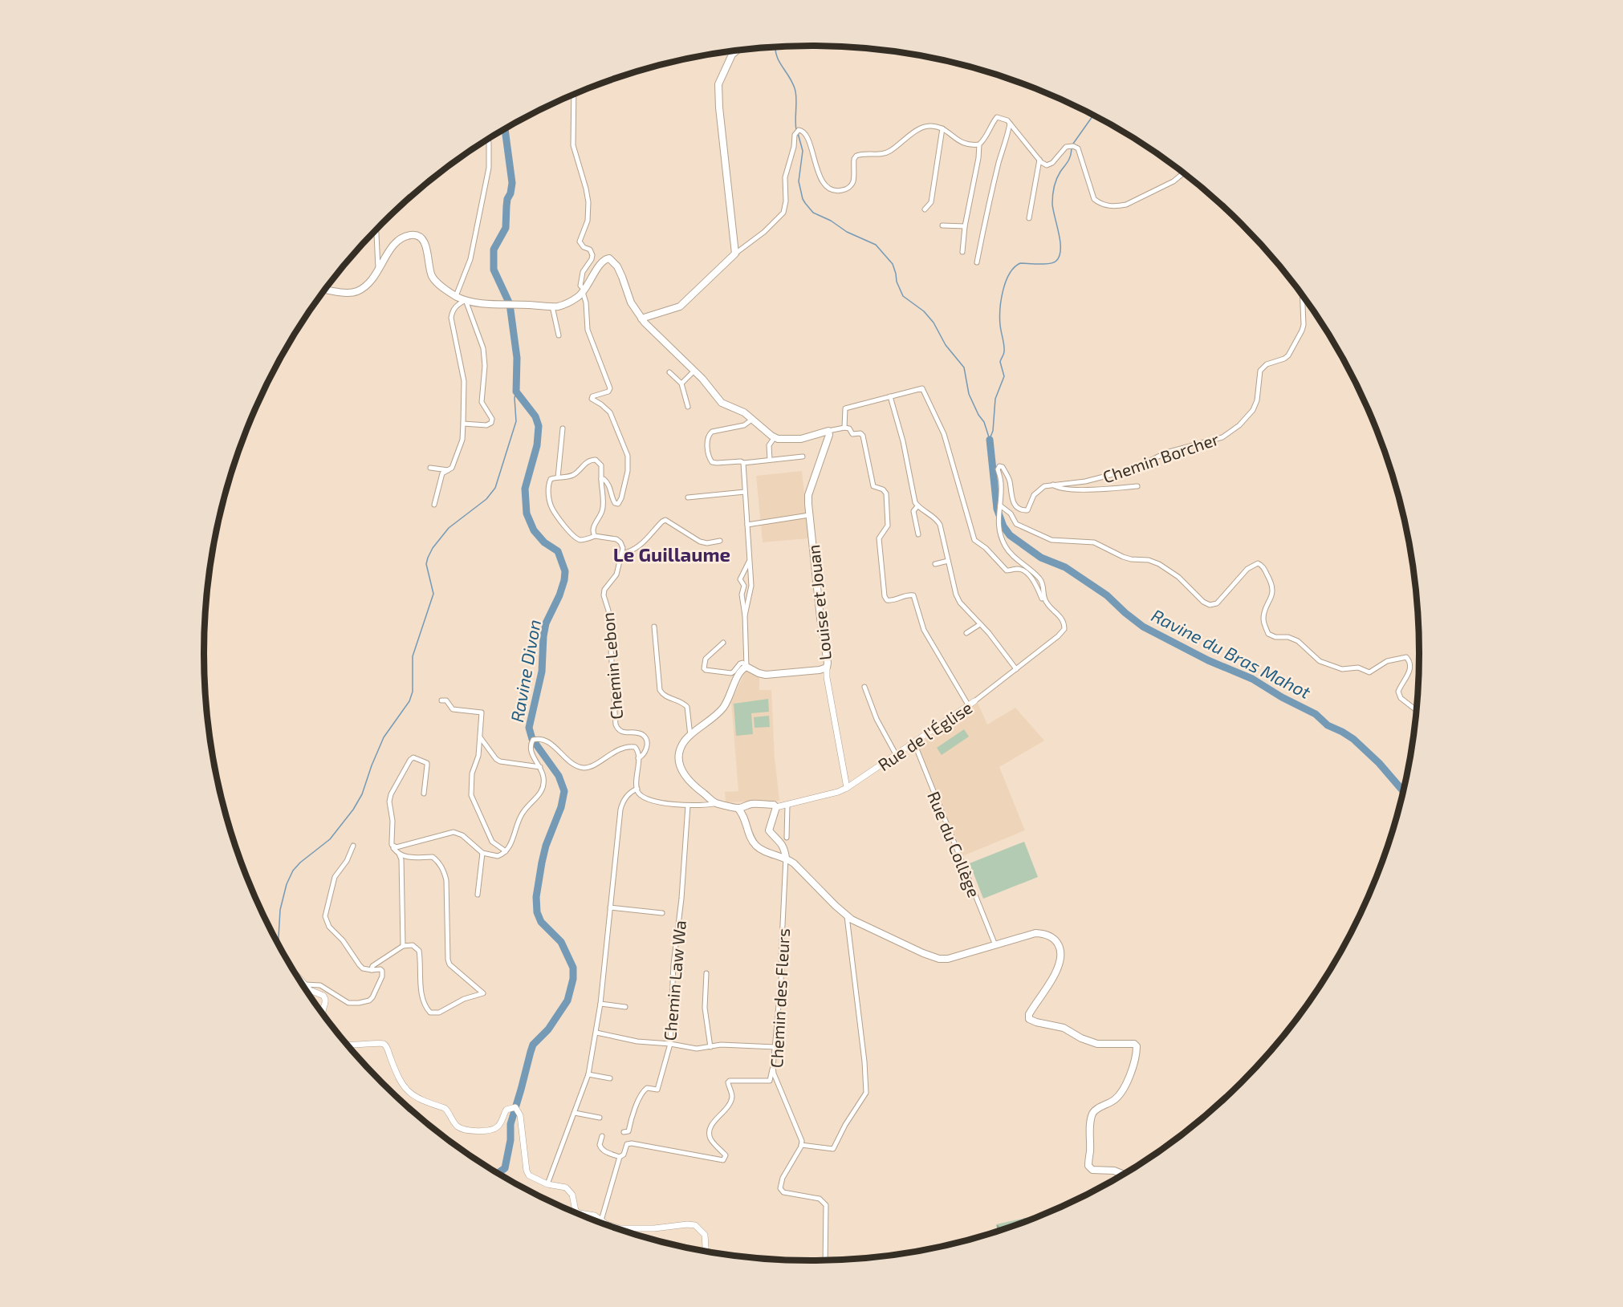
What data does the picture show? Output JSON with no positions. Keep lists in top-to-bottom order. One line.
{"streets":{"main road":["Louise et Jouan"],"street":["Chemin Borcher","Chemin Lebon","Rue de l'Église","Rue du Collège","Chemin Law Wa","Chemin des Fleurs"]},"crossings":[["Rue de l'Église","Rue du Collège"]],"districts":["Le Guillaume"],"water":["Ravine du Bras Mahot","Ravine Divon"]}
